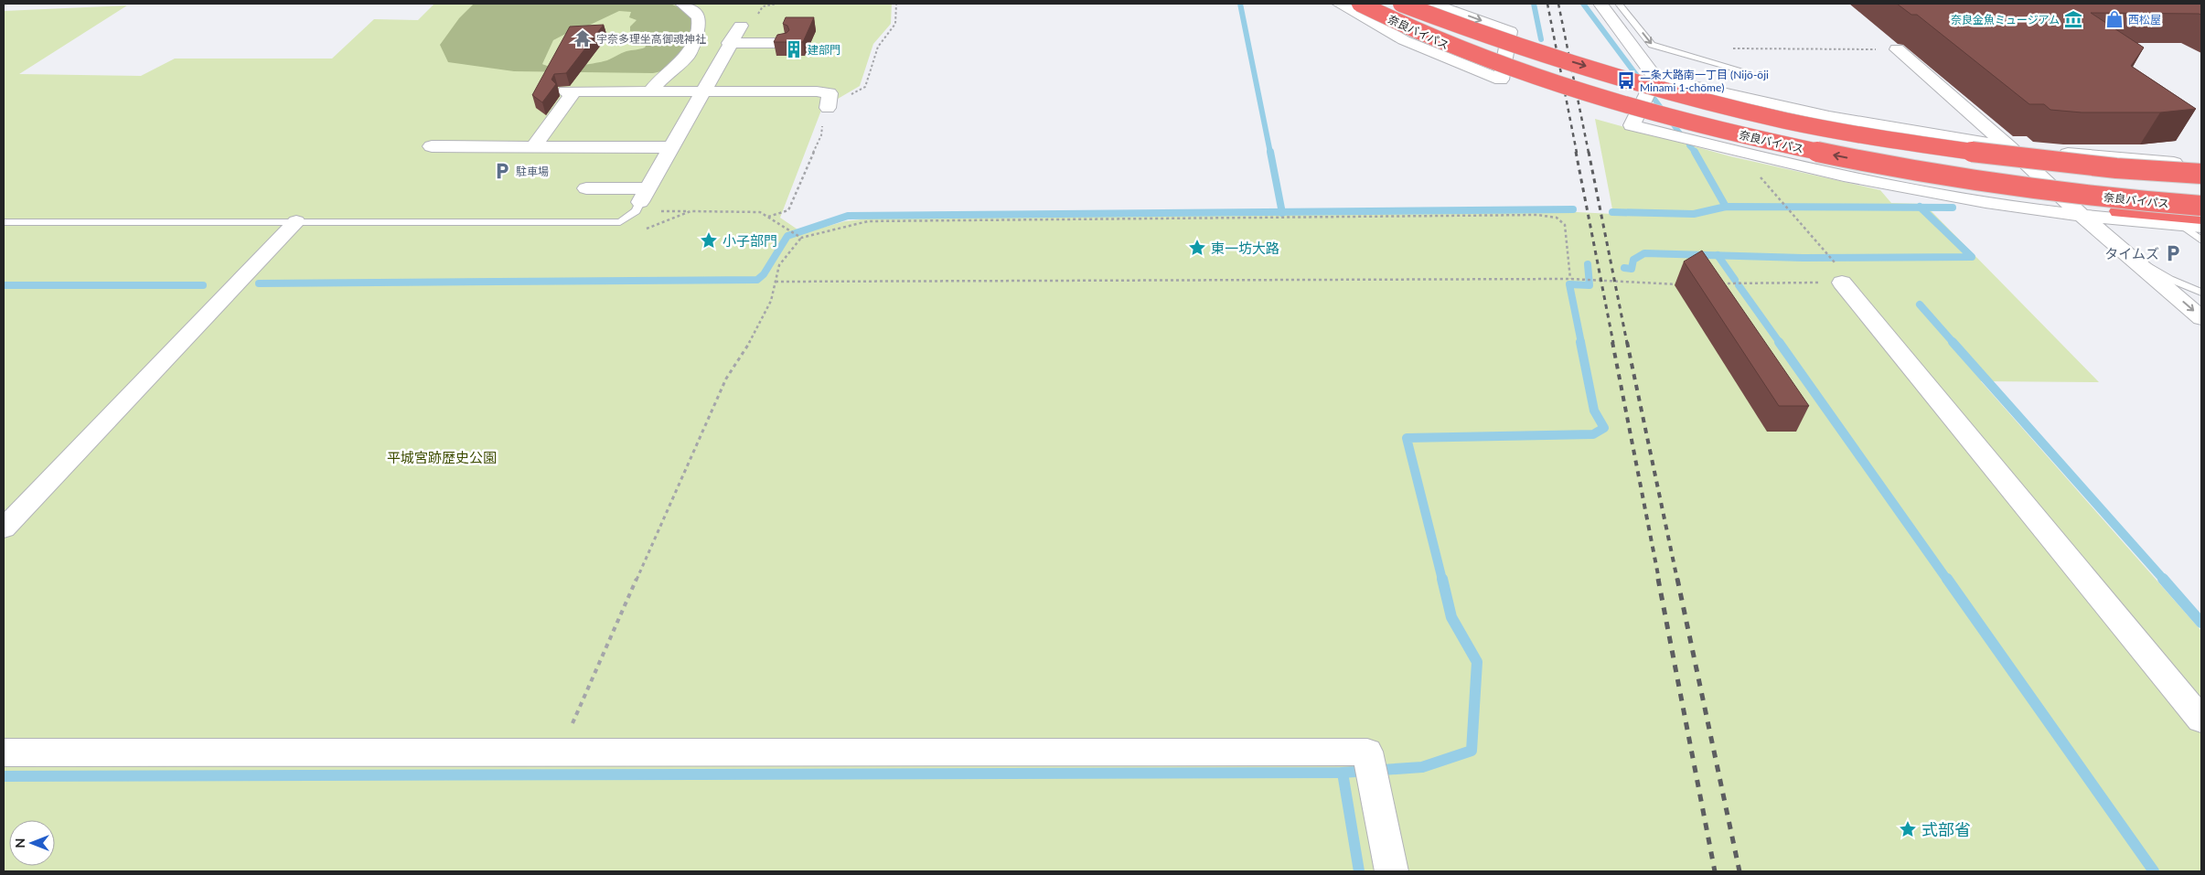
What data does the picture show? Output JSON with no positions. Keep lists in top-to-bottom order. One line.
{"streets":{"highway":["奈良バイパス"]},"parks":["平城宮跡歴史公園"],"places":{"museum":["奈良金魚ミュージアム"],"shop":["西松屋"],"temple":["宇奈多理坐高御魂神社"],"building":["建部門"],"bus stop":["二条大路南一丁目 (Nijō-ōji Minami 1-chōme)"],"parking":["駐車場","タイムズ"],"place":["小子部門","東一坊大路","式部省"]},"north":"left"}
